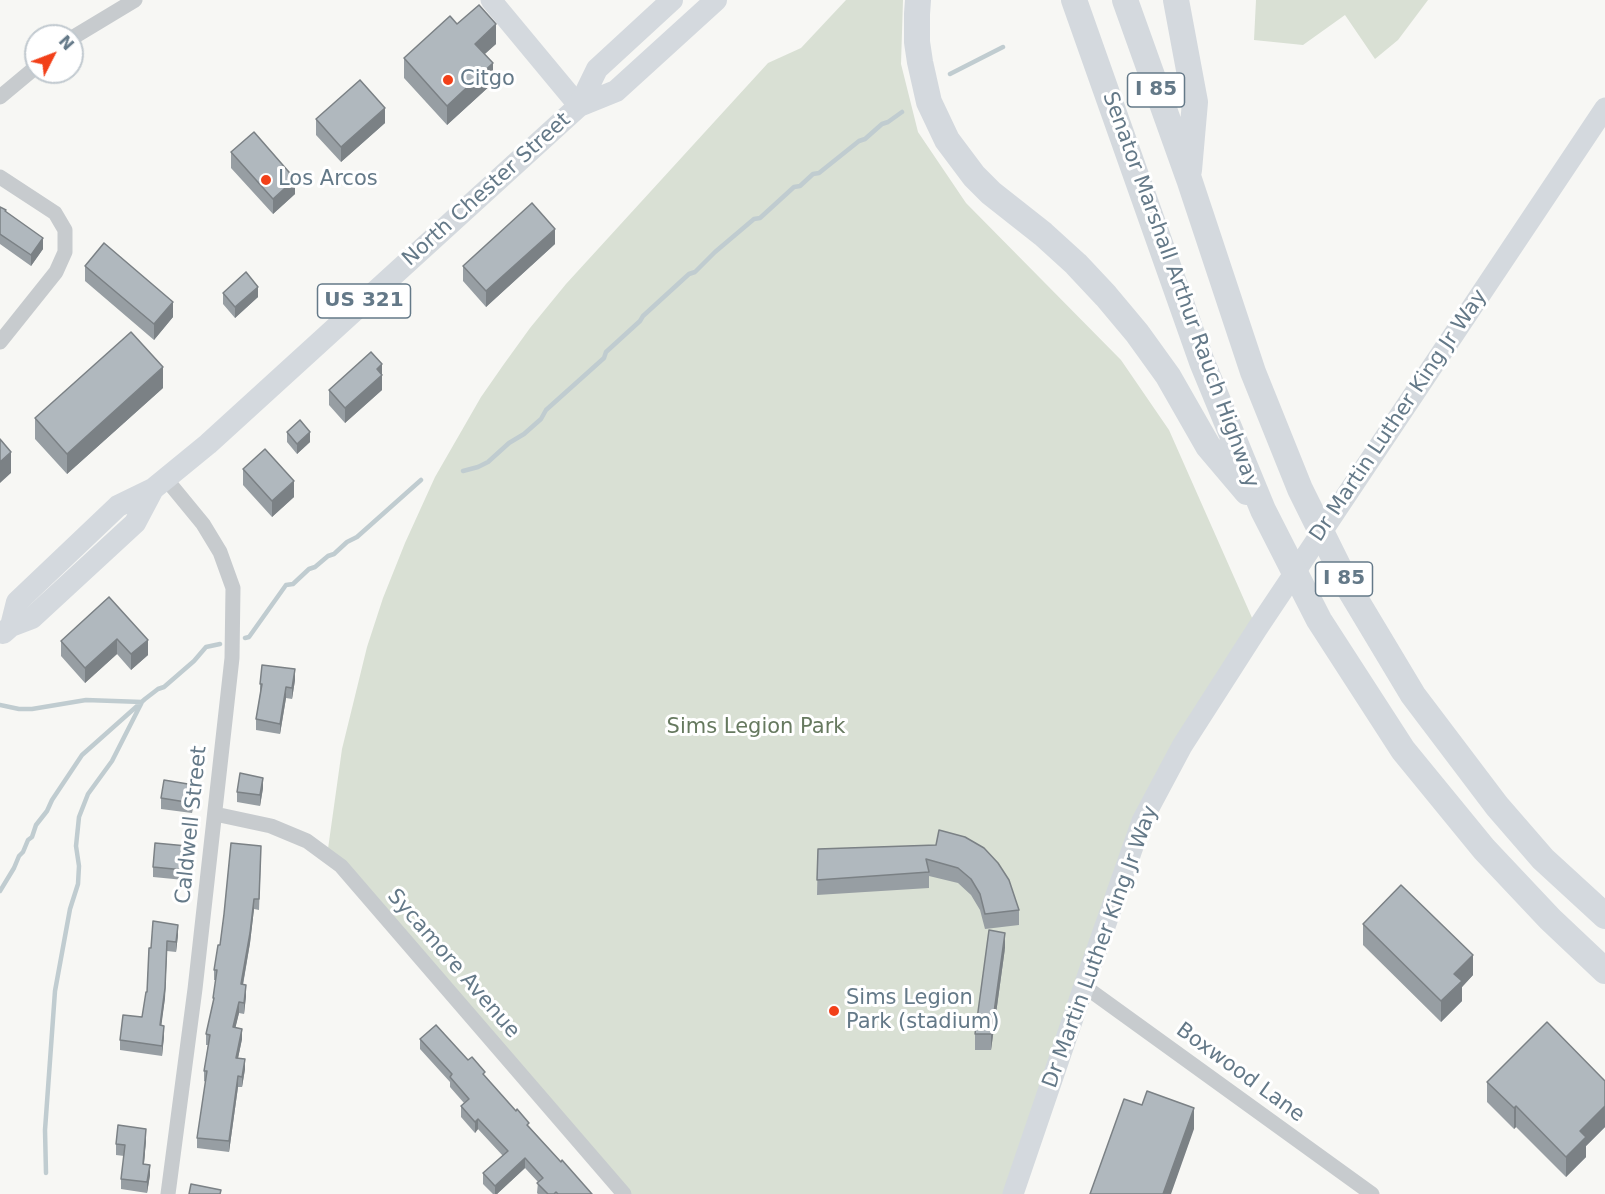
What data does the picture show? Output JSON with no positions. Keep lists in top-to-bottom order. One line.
{"streets":{"highway":["I 85","Senator Marshall Arthur Rauch Highway"],"main road":["North Chester Street","US 321","Dr Martin Luther King Jr Way"],"street":["Caldwell Street","Sycamore Avenue","Boxwood Lane"]},"crossings":[["North Chester Street","Caldwell Street"],["Dr Martin Luther King Jr Way","Boxwood Lane"],["Caldwell Street","Sycamore Avenue"]],"parks":["Sims Legion Park"],"places":["Citgo","Los Arcos","Sims Legion Park (stadium)"],"north":"top right"}
